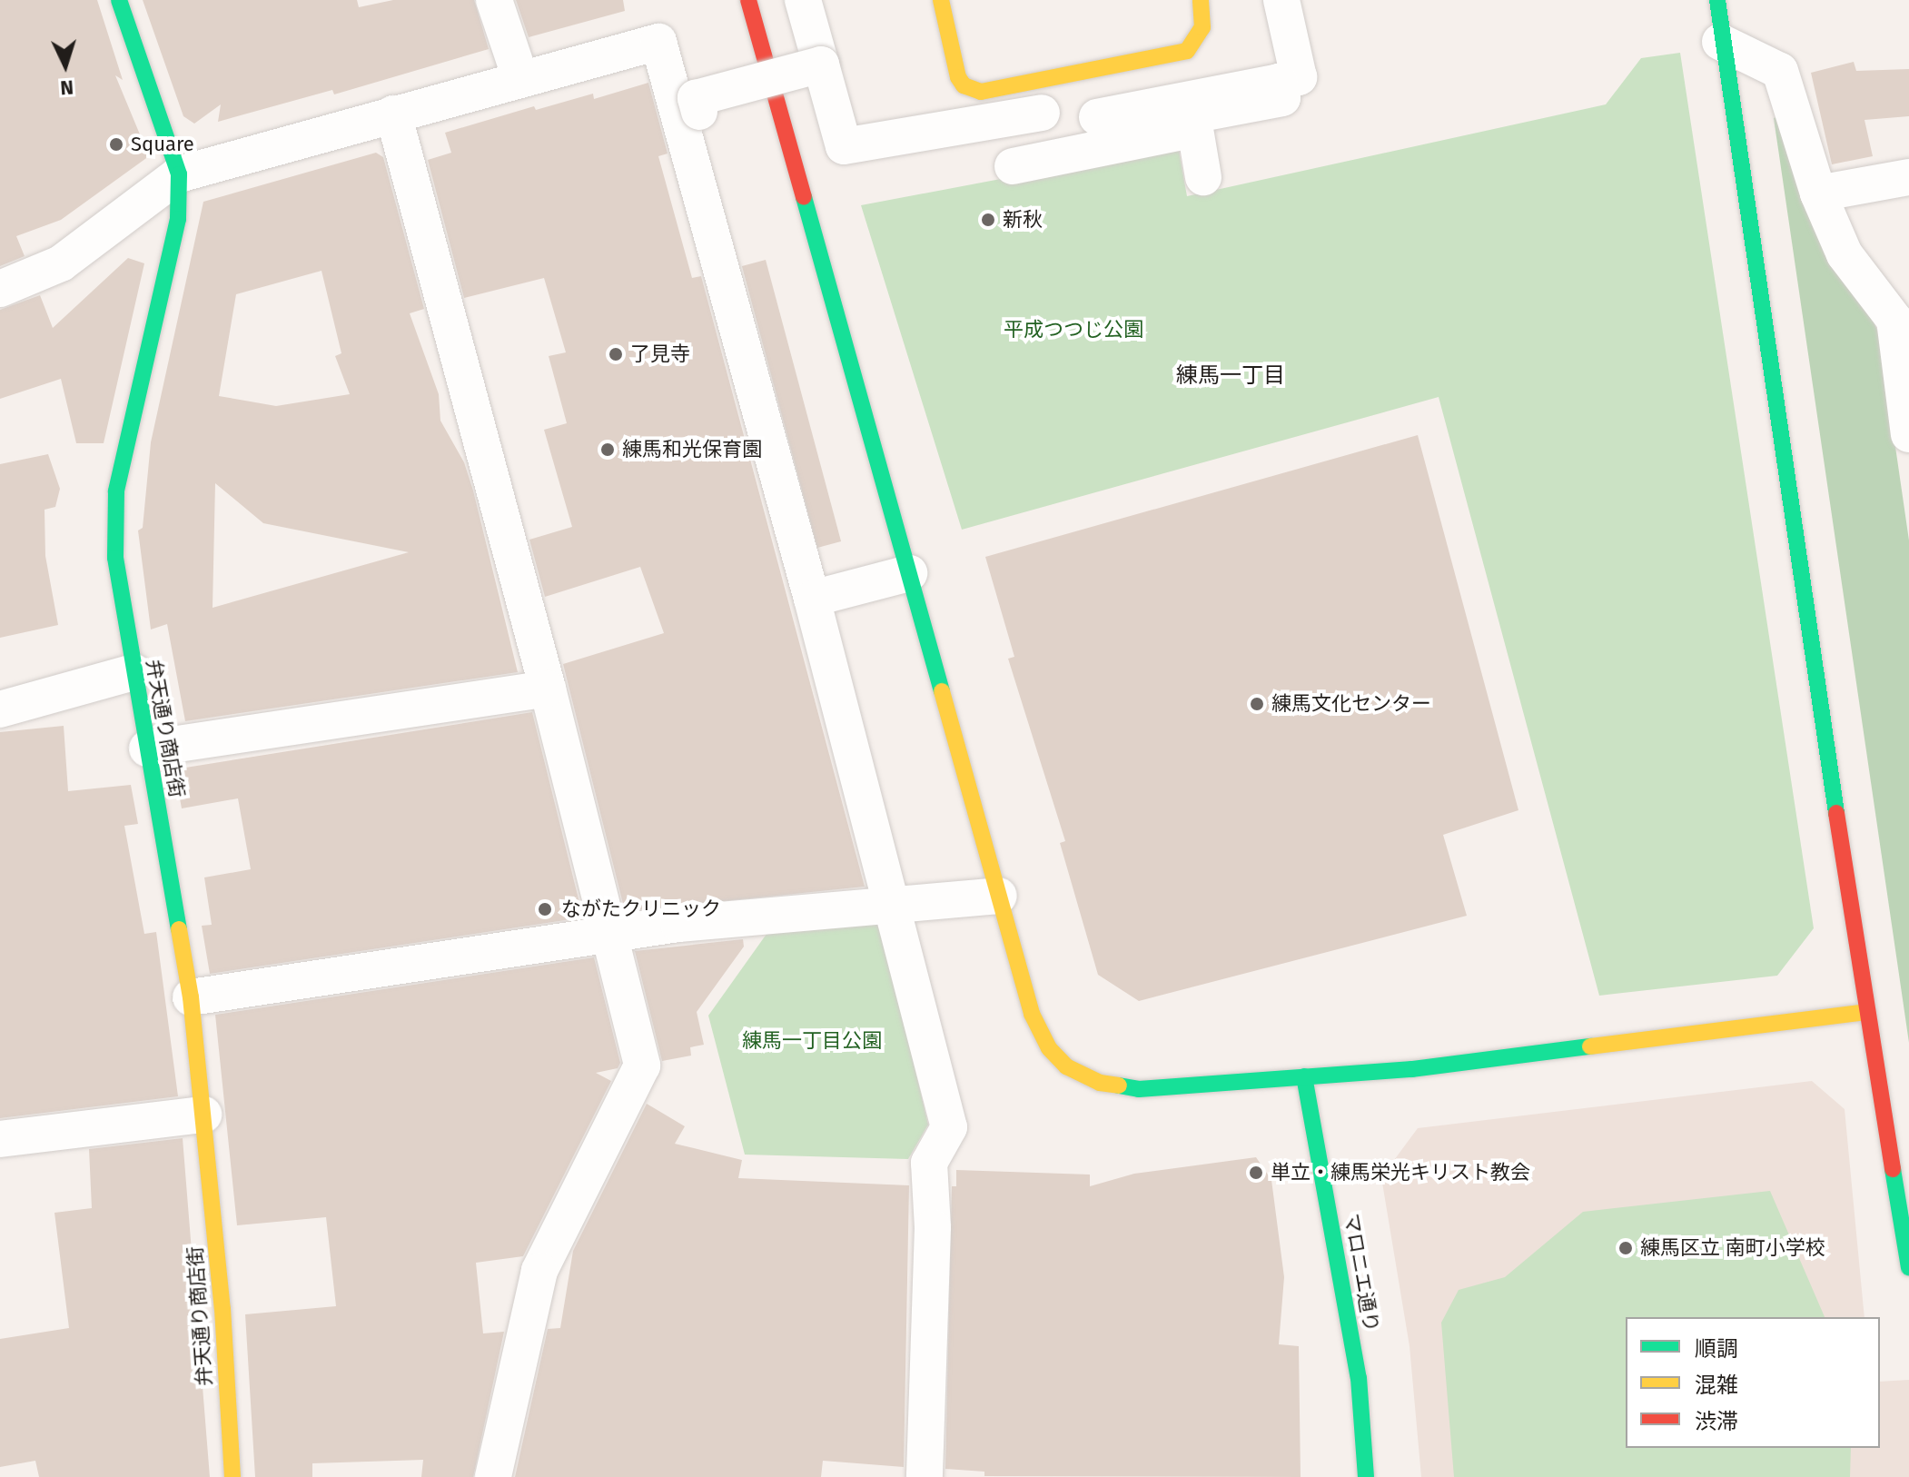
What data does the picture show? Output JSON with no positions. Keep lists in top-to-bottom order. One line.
{"streets":{"street":["弁天通り商店街","マロニエ通り"]},"districts":["練馬一丁目"],"parks":["平成つつじ公園","練馬一丁目公園"],"places":["Square","新秋","了見寺","練馬和光保育園","練馬文化センター","ながたクリニック","単立・練馬栄光キリスト教会","練馬区立 南町小学校"],"legend":["順調","混雑","渋滞"],"north":"bottom"}
